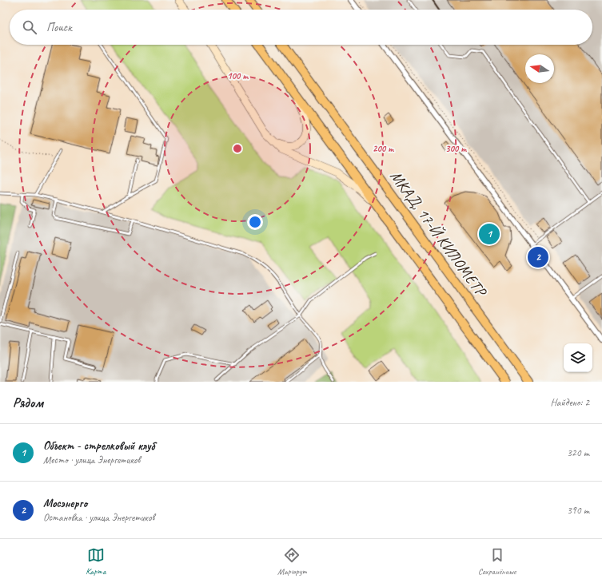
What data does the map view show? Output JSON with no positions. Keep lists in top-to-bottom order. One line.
{"streets":{"highway":["МКАД, 17-Й КИЛОМЕТР"]},"north":"left","page":{"search":"Поиск","pins":["1","2"],"heading":["Рядом","Найдено: 2"],"list":[{"mark":"1","name":"Объект - стрелковый клуб","note":"Место · улица Энергетиков","value":"320 m"},{"mark":"2","name":"Мосэнерго","note":"Остановка · улица Энергетиков","value":"390 m"}],"nav":["Карта","Маршрут","Сохранённые"]},"rings":["100 m","200 m","300 m"]}
